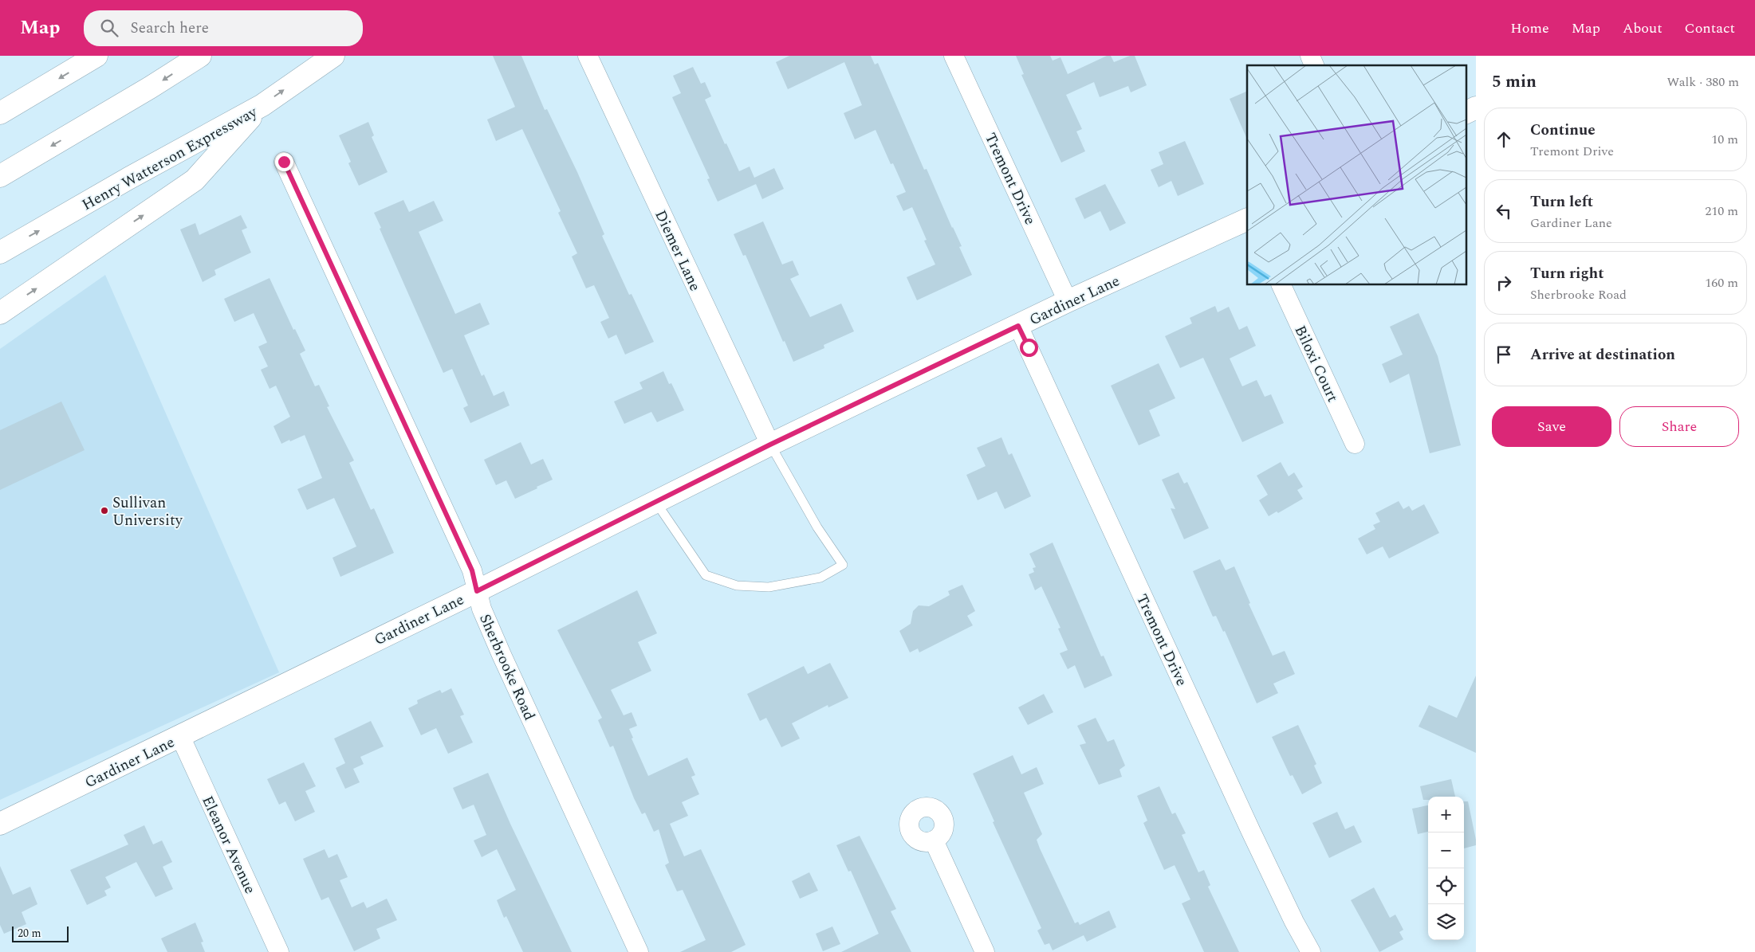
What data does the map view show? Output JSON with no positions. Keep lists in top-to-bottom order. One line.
{"streets":{"main road":["Henry Watterson Expressway","Gardiner Lane"],"street":["Tremont Drive","Diemer Lane","Biloxi Court","Sherbrooke Road","Eleanor Avenue"]},"crossings":[["Tremont Drive","Gardiner Lane"],["Diemer Lane","Gardiner Lane"],["Gardiner Lane","Sherbrooke Road"],["Gardiner Lane","Eleanor Avenue"]],"places":["Sullivan University"],"scale_bar":"20 m","page":{"header":"Map","search":"Search here","nav":["Home","Map","About","Contact"],"heading":["5 min","Walk · 380 m"],"list":[["Continue","Tremont Drive","10 m"],["Turn left","Gardiner Lane","210 m"],["Turn right","Sherbrooke Road","160 m"],"Arrive at destination"],"buttons":["Save","Share"],"map_buttons":["+","−"],"scale":"20 m"}}
